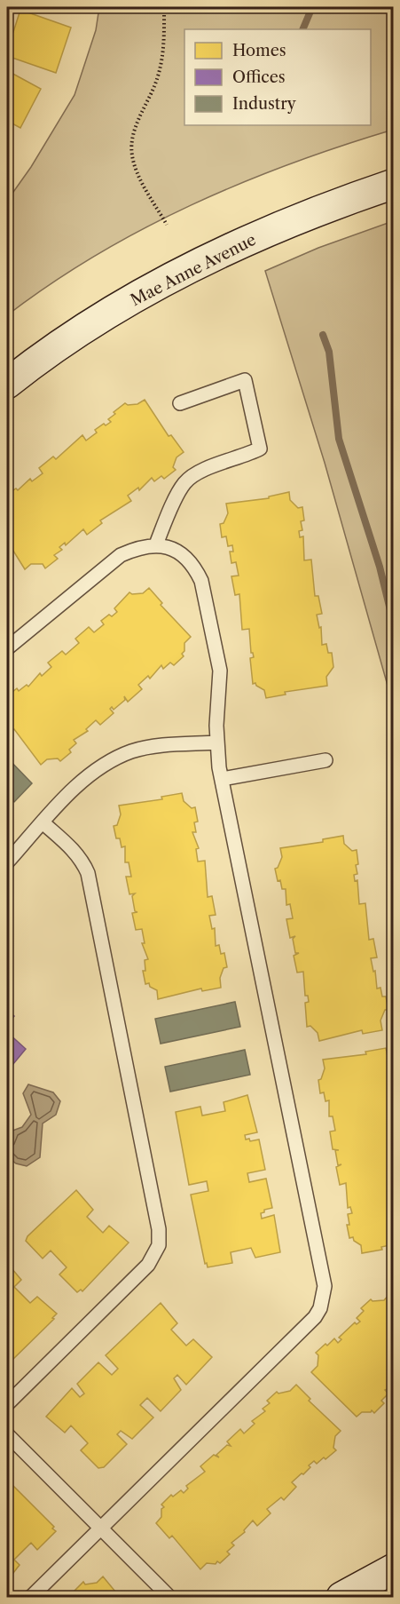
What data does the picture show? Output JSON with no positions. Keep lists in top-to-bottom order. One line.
{"streets":{"main road":["Mae Anne Avenue"]},"legend":["Homes","Offices","Industry"]}
